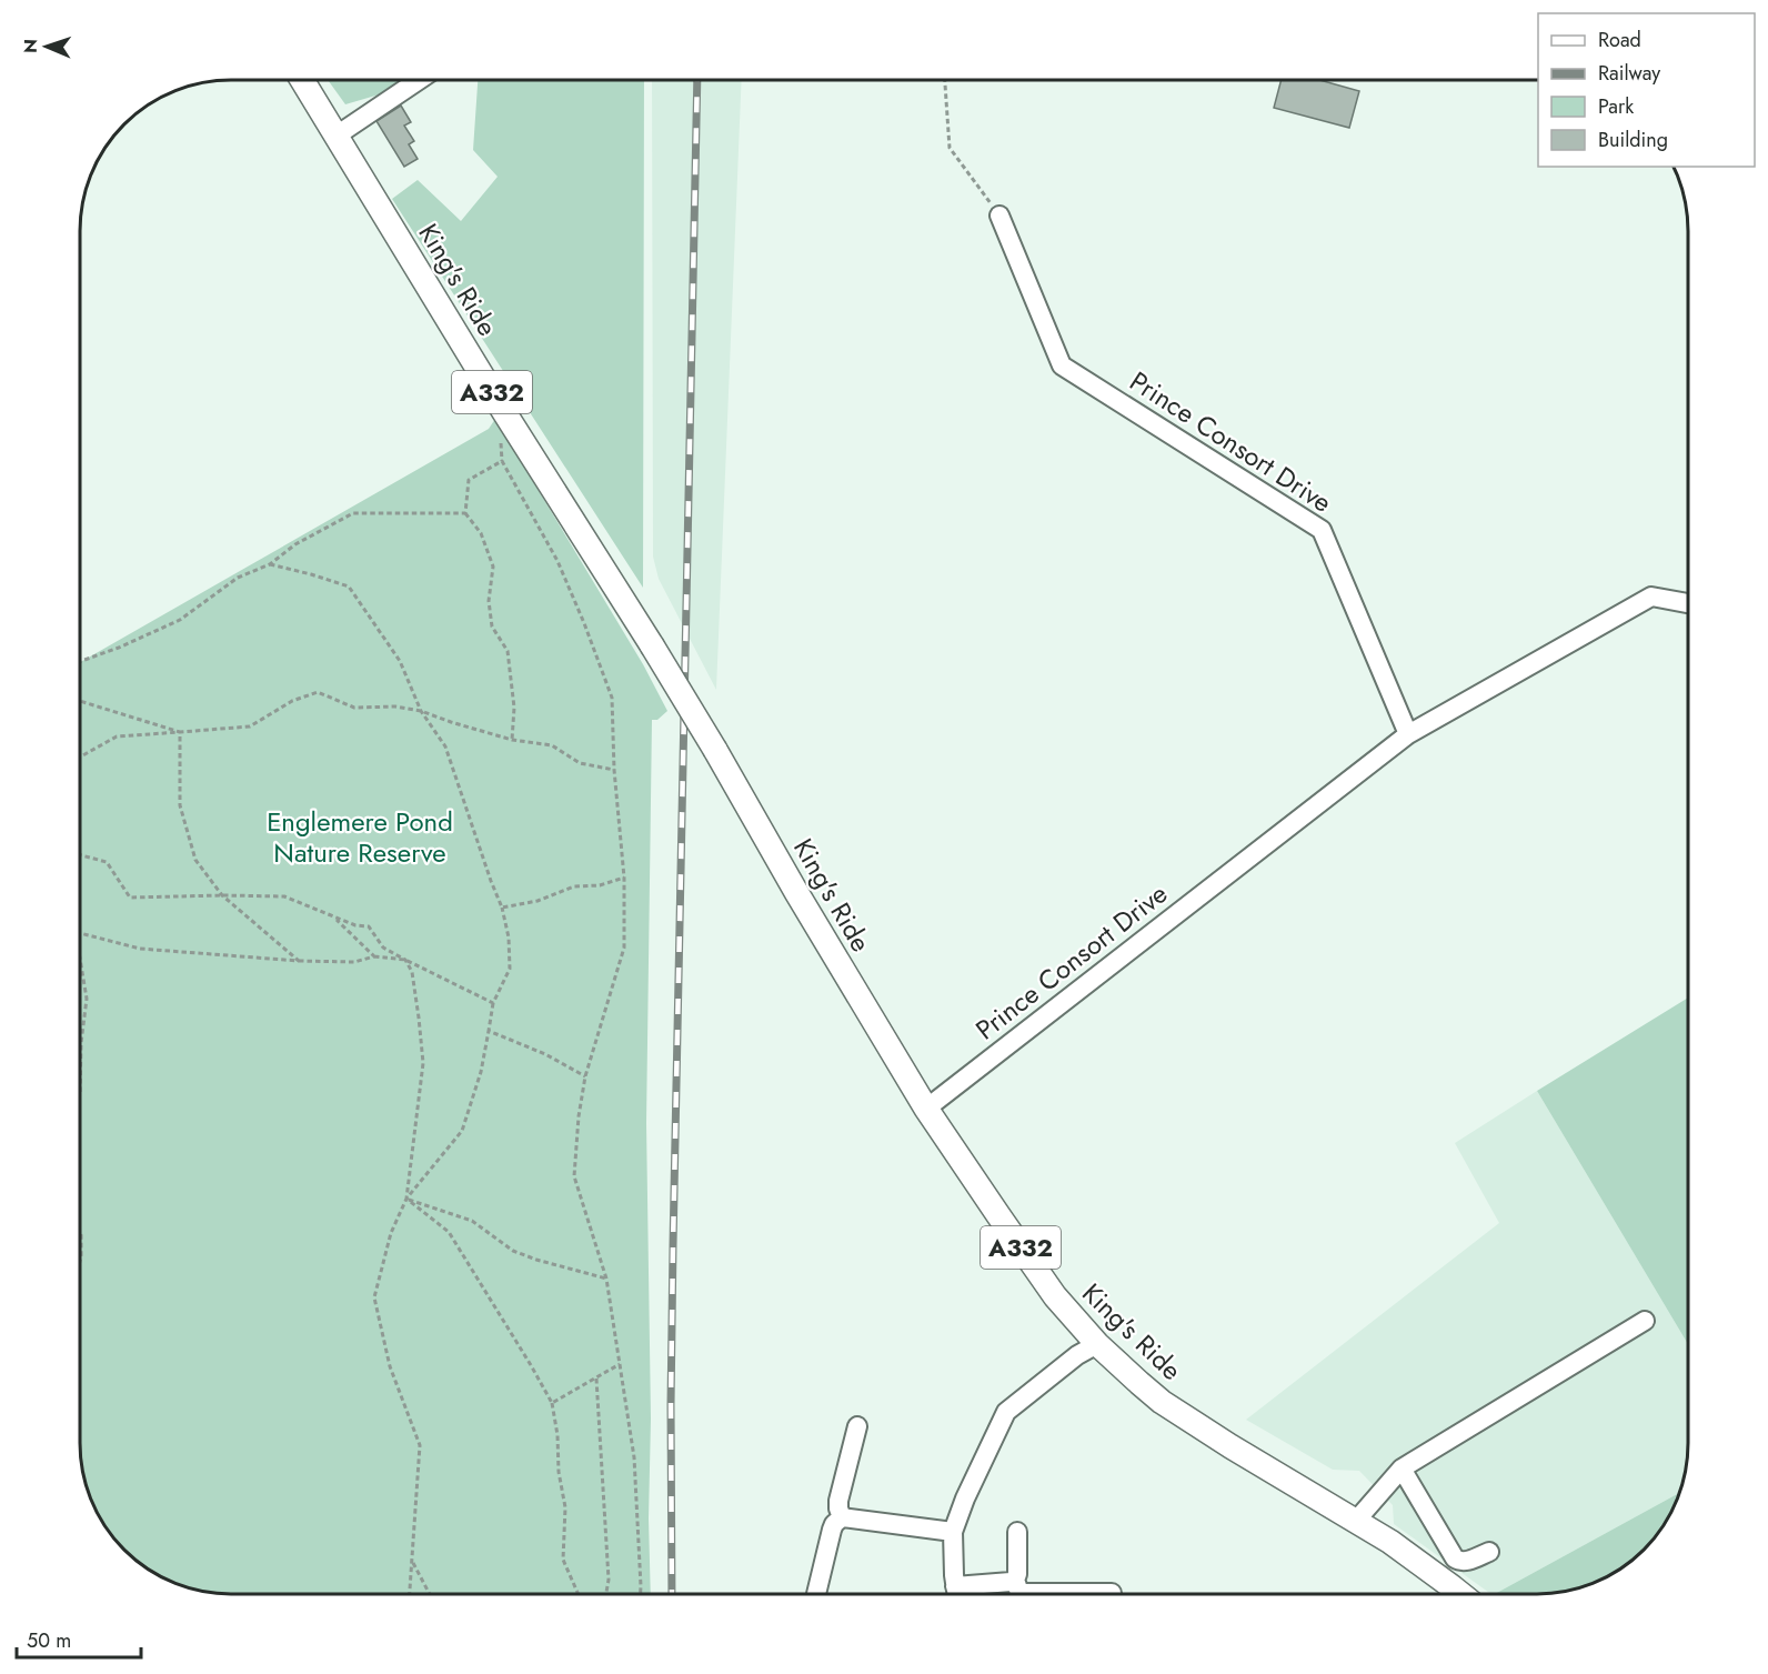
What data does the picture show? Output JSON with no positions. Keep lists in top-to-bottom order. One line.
{"streets":{"main road":["King's Ride","A332"],"street":["Prince Consort Drive"]},"crossings":[["King's Ride","Prince Consort Drive"]],"parks":["Englemere Pond Nature Reserve"],"legend":["Road","Railway","Park","Building"],"scale_bar":"50 m","north":"left"}
